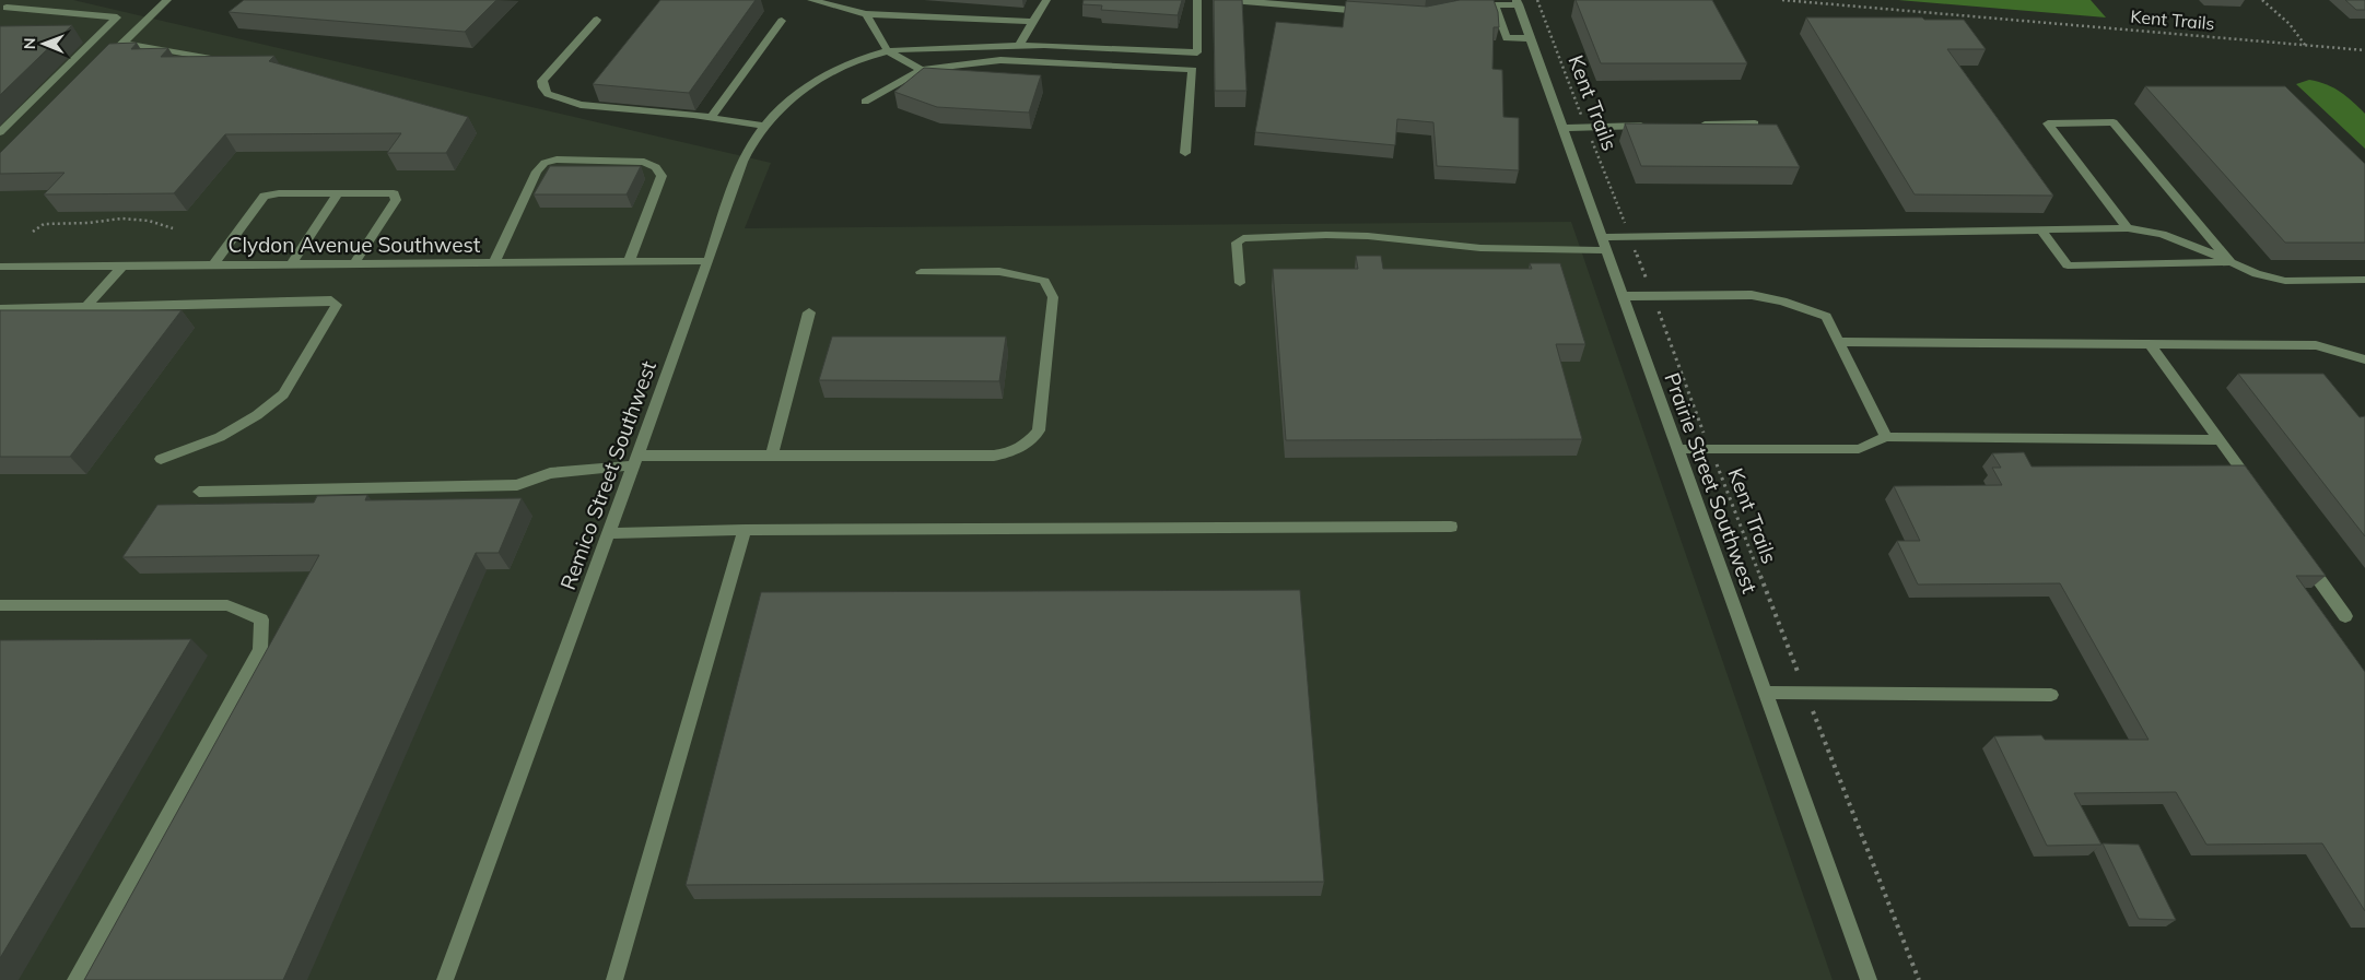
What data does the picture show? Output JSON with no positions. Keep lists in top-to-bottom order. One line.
{"streets":{"street":["Clydon Avenue Southwest","Remico Street Southwest","Prairie Street Southwest"],"path":["Kent Trails"]},"crossings":[["Clydon Avenue Southwest","Remico Street Southwest"]],"north":"left"}
